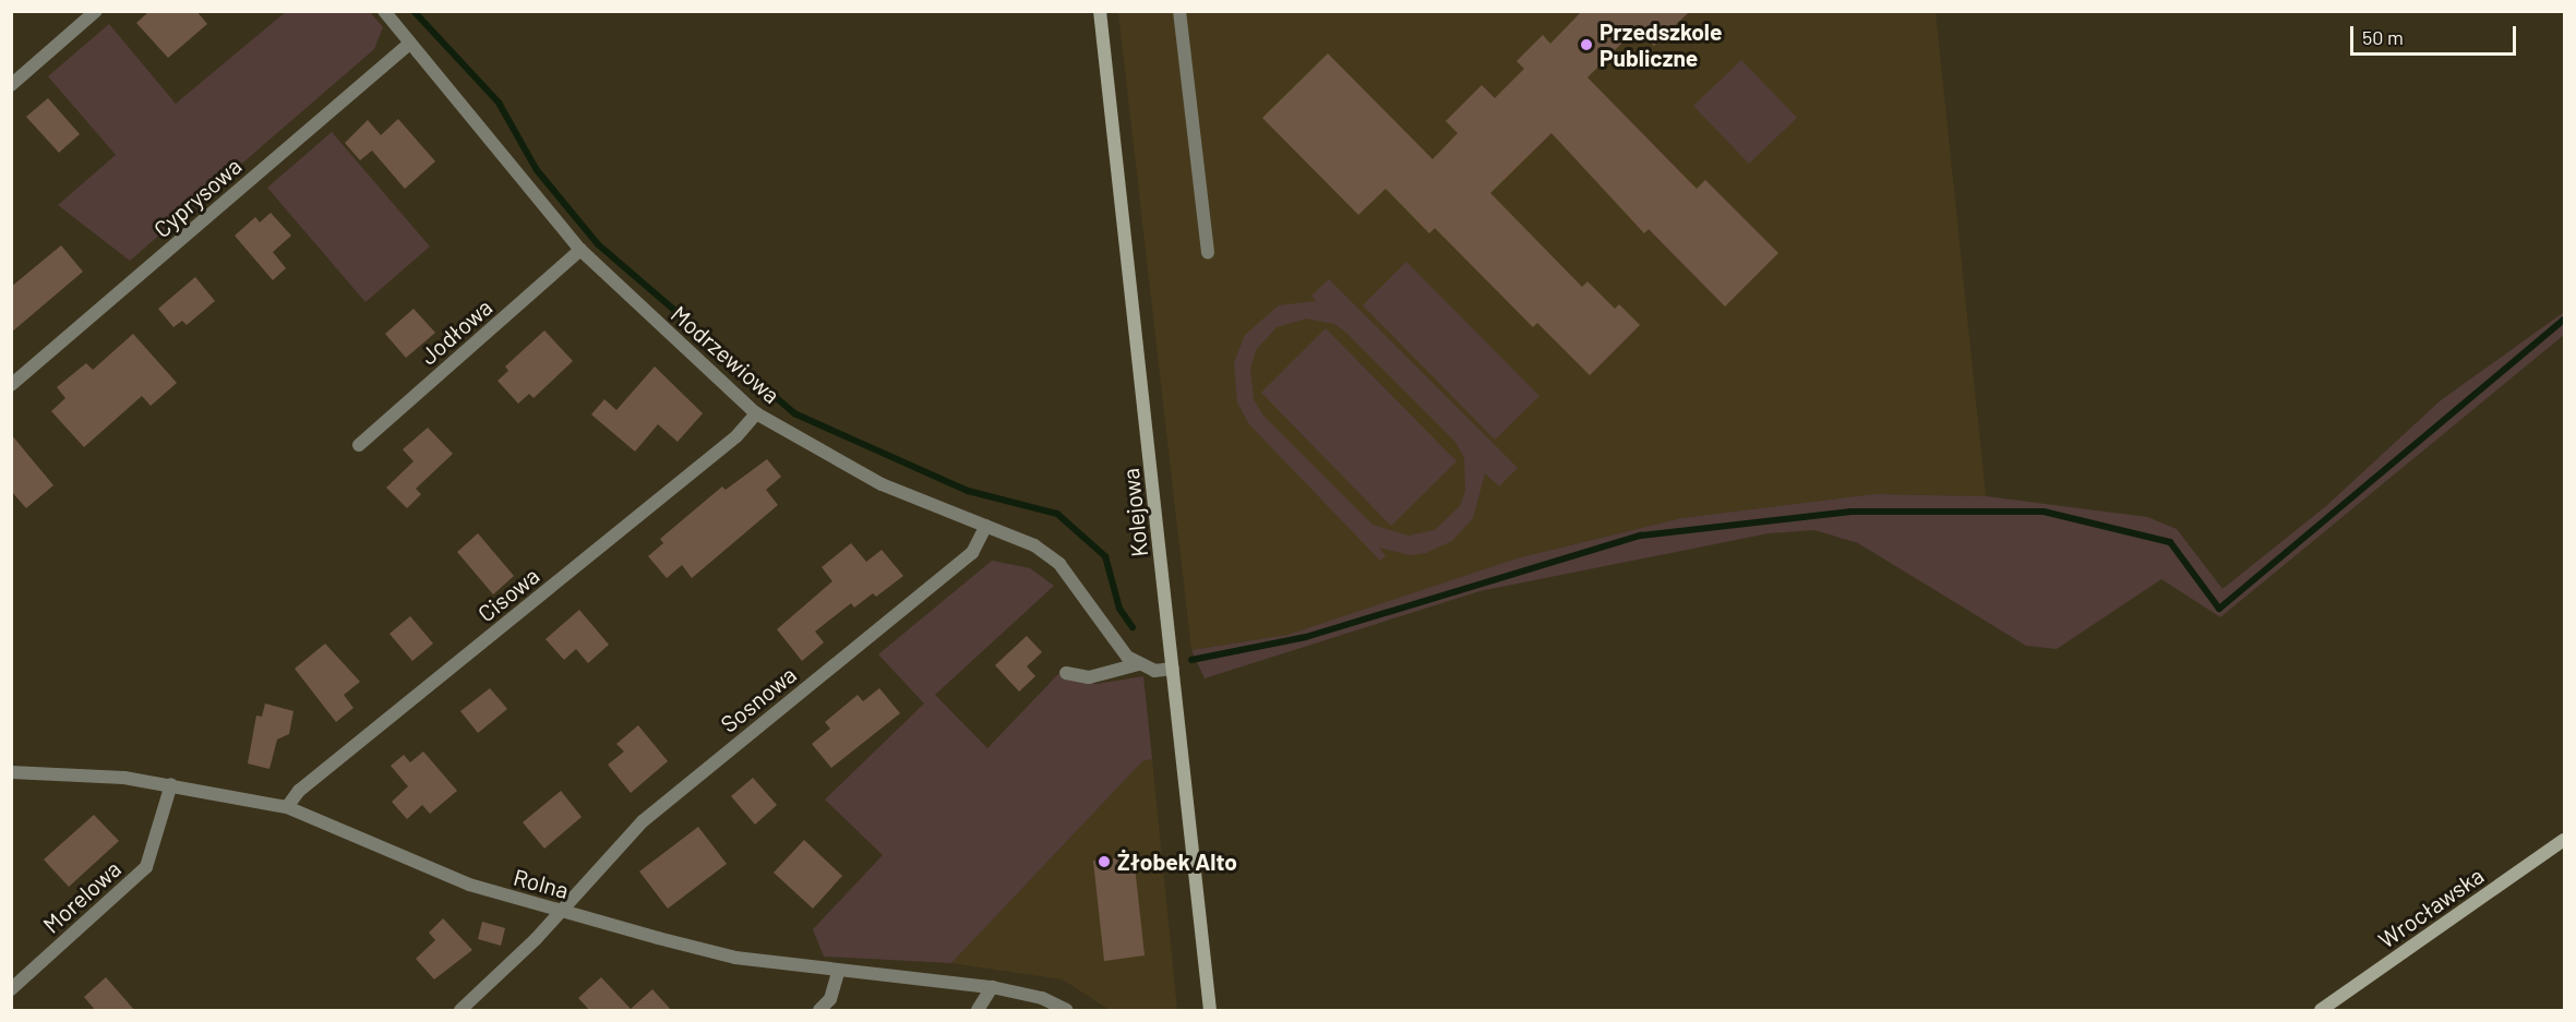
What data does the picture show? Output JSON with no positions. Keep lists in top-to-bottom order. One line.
{"streets":{"street":["Cyprysowa","Jodłowa","Modrzewiowa","Kolejowa","Cisowa","Sosnowa","Rolna","Morelowa","Wrocławska"]},"crossings":[["Cyprysowa","Modrzewiowa"],["Jodłowa","Modrzewiowa"],["Modrzewiowa","Cisowa"],["Modrzewiowa","Sosnowa"],["Cisowa","Rolna"],["Sosnowa","Rolna"],["Rolna","Morelowa"]],"places":["Przedszkole Publiczne","Żłobek Alto"],"scale_bar":"50 m"}
